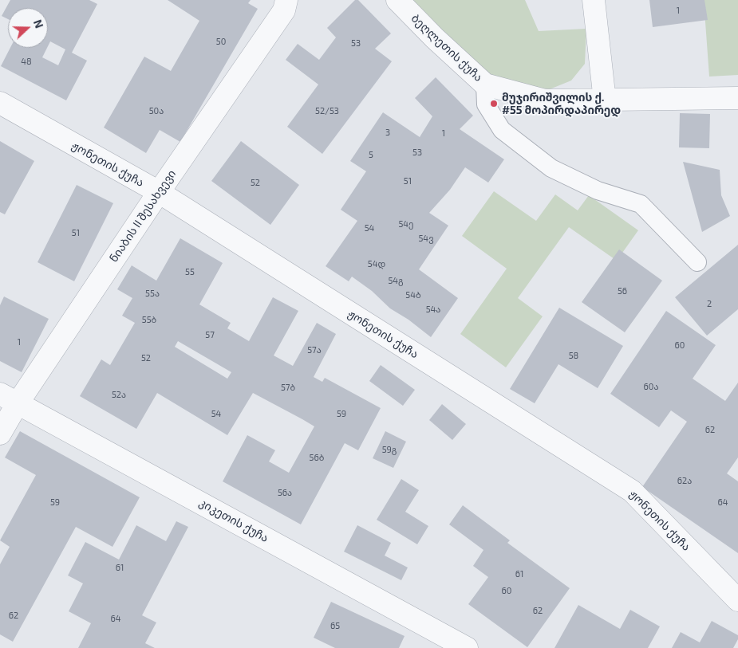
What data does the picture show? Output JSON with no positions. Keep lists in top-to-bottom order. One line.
{"streets":{"street":["ბეღლეთის ქუჩა","ჟონეთის ქუჩა","ნიაბის II შესახვევი","კიკეთის ქუჩა"]},"crossings":[["ჟონეთის ქუჩა","ნიაბის II შესახვევი"],["ნიაბის II შესახვევი","კიკეთის ქუჩა"]],"places":["მუჯირიშვილის ქ. #55 მოპირდაპირედ"],"house_numbers":["1","50","53","48","50ა","52/53","3","1","53","5","51","52","54ე","54","51","54ვ","54დ","55","54გ","56","55ა","54ბ","2","54ა","55ბ","57","1","60","57ა","58","52","60ა","57ბ","52ა","54","59","62","59გ","56ბ","62ა","56ა","59","64","61","61","60","62","62","64","65"],"north":"right"}
